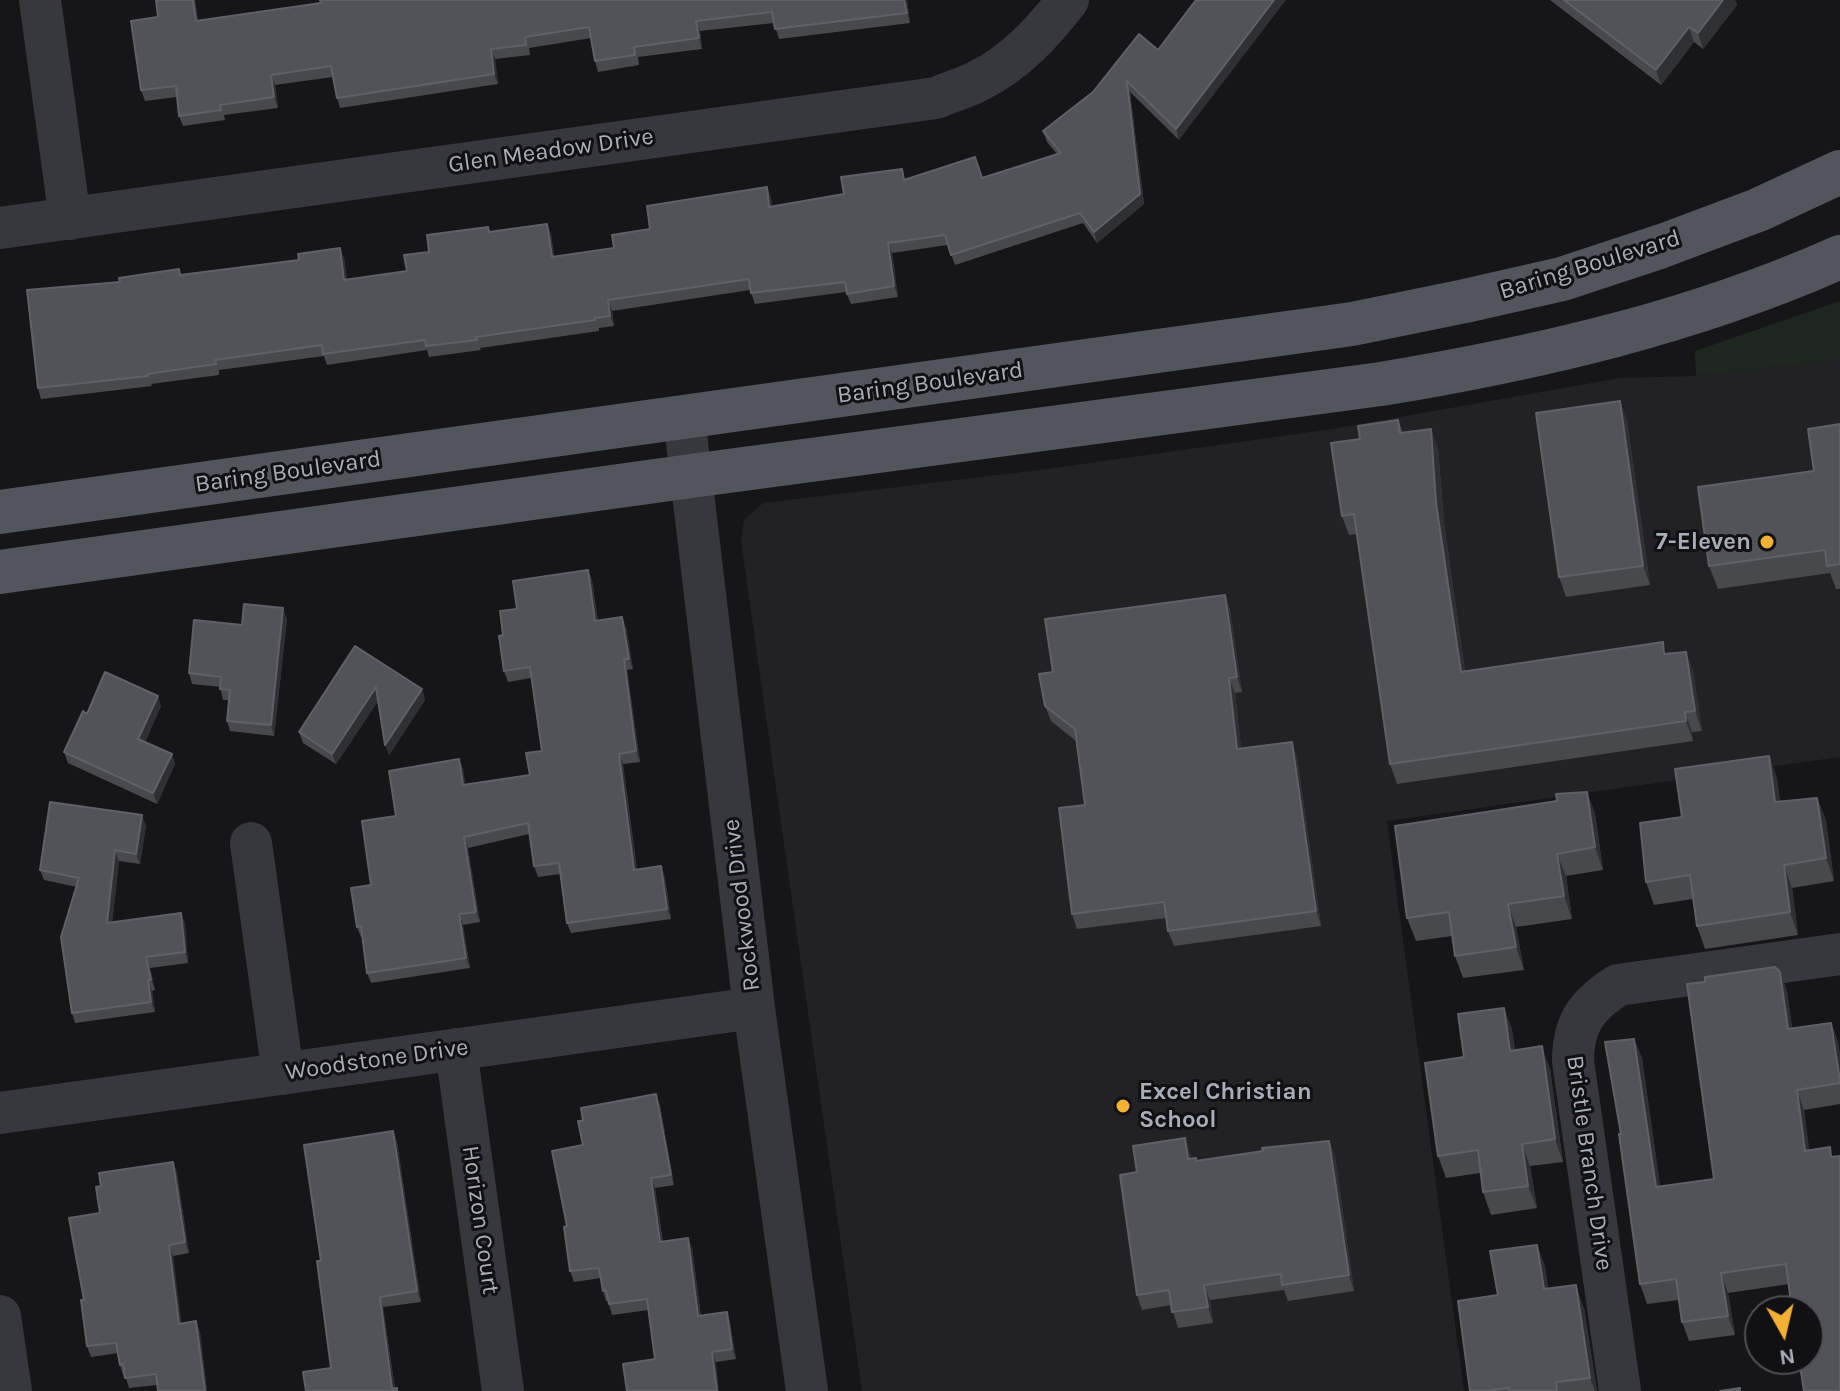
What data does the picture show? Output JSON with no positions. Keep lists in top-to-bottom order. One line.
{"streets":{"main road":["Baring Boulevard"],"street":["Glen Meadow Drive","Rockwood Drive","Woodstone Drive","Bristle Branch Drive","Horizon Court"]},"crossings":[["Baring Boulevard","Rockwood Drive"],["Rockwood Drive","Woodstone Drive"],["Woodstone Drive","Horizon Court"]],"places":["7-Eleven","Excel Christian School"],"north":"bottom"}
